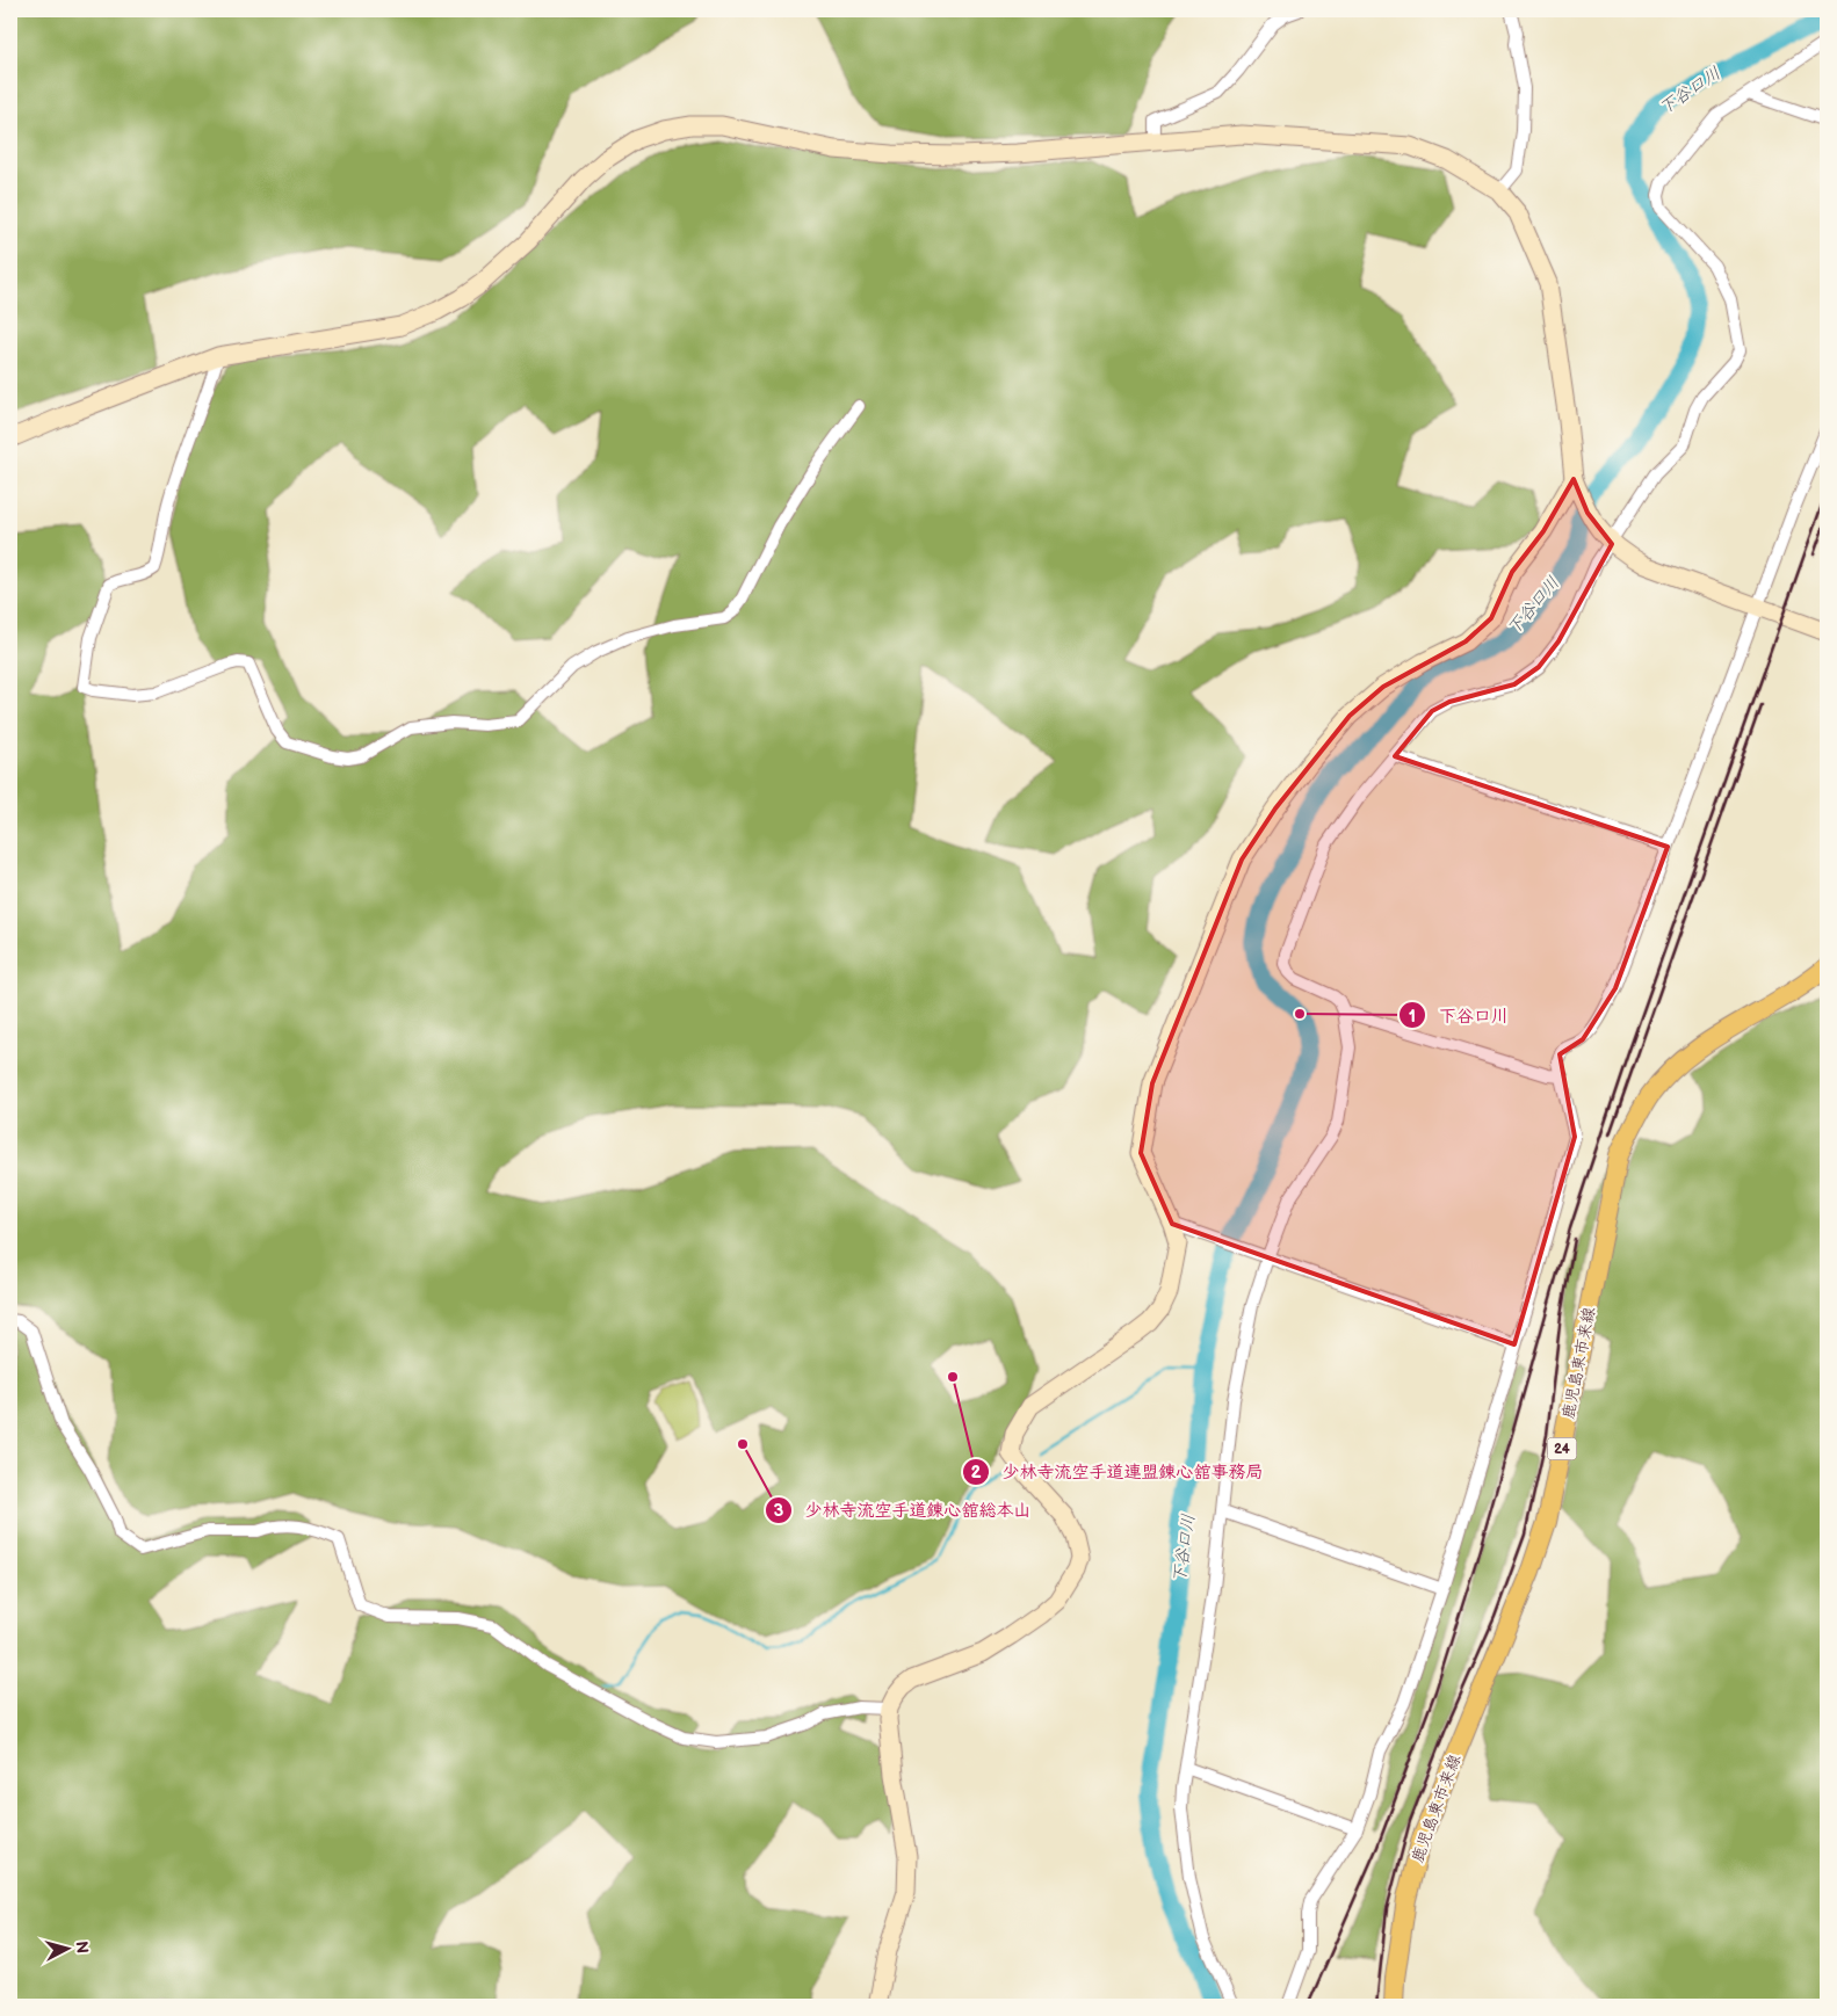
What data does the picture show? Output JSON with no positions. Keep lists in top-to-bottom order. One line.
{"streets":{"main road":["鹿児島東市来線","24"]},"water":["下谷口川"],"places":["下谷口川","少林寺流空手道連盟錬心舘事務局","少林寺流空手道錬心舘総本山"],"north":"right"}
